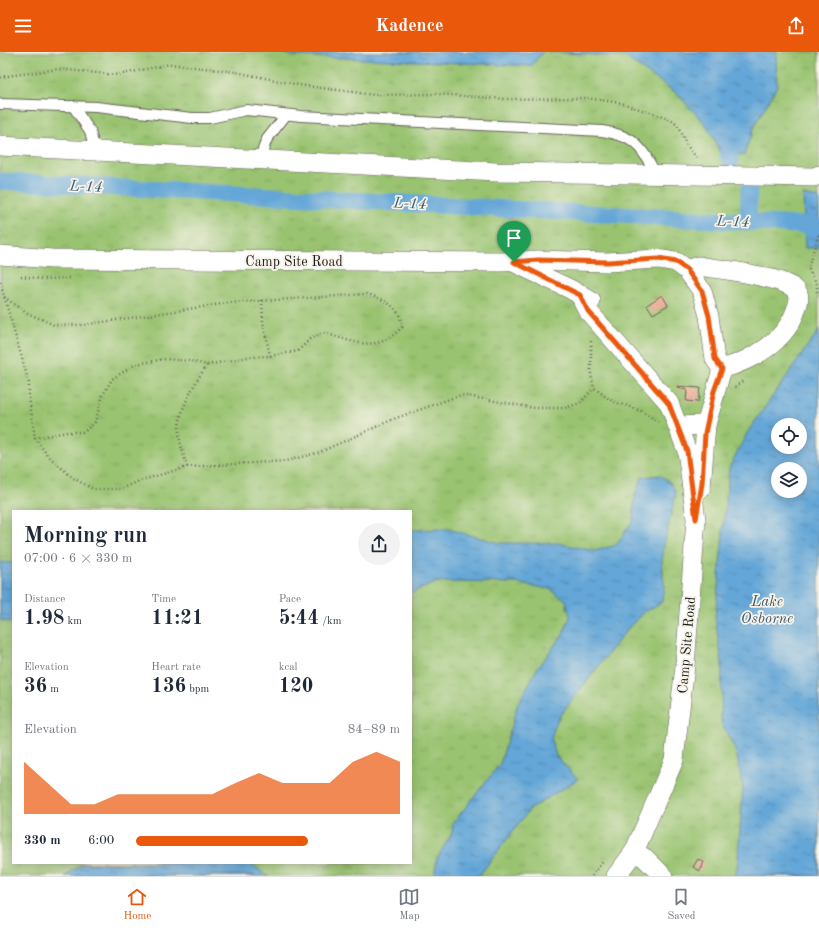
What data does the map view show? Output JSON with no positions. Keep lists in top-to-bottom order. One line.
{"streets":{"street":["Camp Site Road"]},"water":["L-14","Lake Osborne"],"page":{"header":"Kadence","heading":["Morning run","07:00 · 6 × 330 m"],"stats":[["Distance","1.98 km"],["Time","11:21"],["Pace","5:44 /km"],["Elevation","36 m"],["Heart rate","136 bpm"],["kcal","120"]],"chart":["Elevation","84–89 m"],"list":[{"name":"330 m","note":"6:00"}],"tabs":["Home","Map","Saved"]}}
